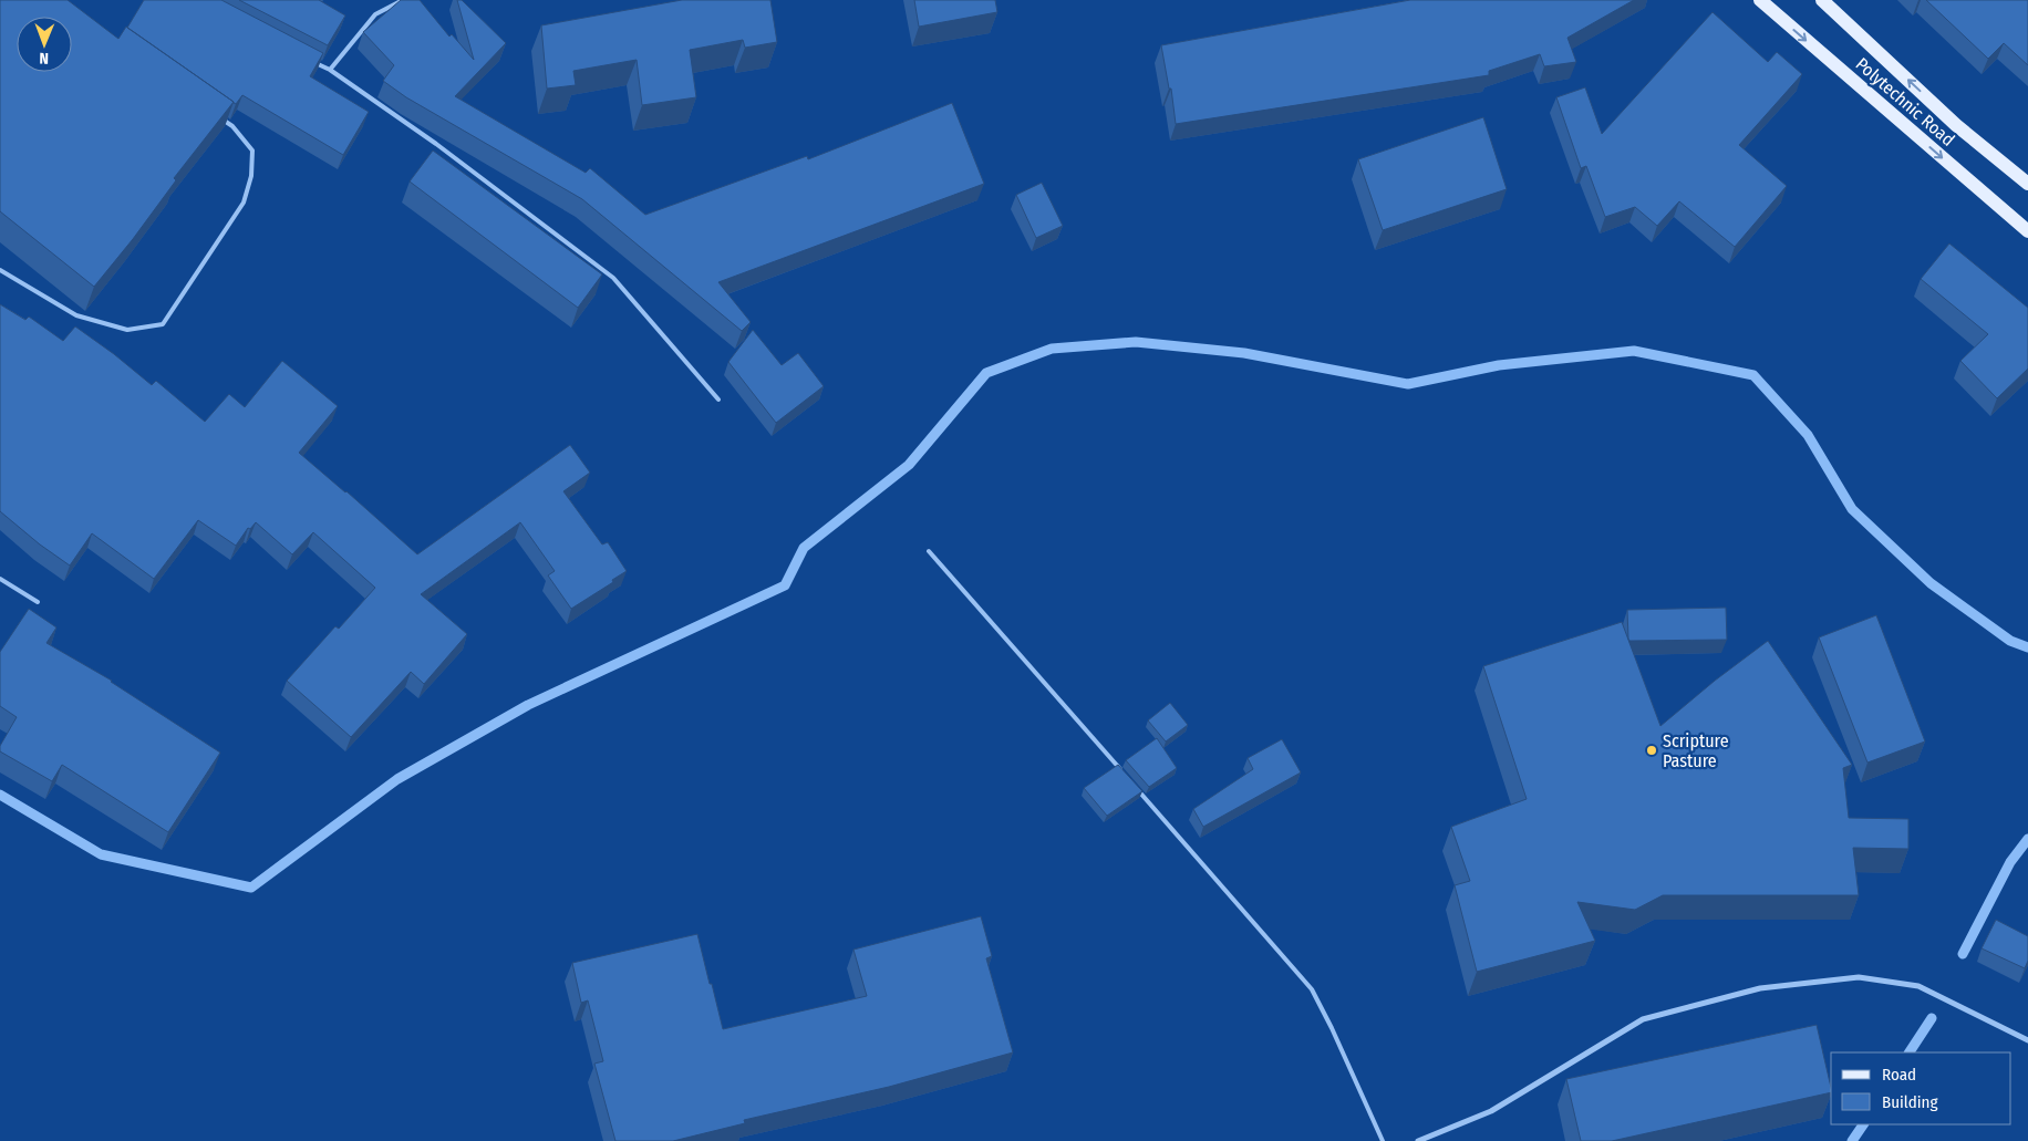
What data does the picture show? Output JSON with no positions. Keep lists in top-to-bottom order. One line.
{"streets":{"main road":["Polytechnic Road"]},"places":["Scripture Pasture"],"legend":["Road","Building"],"north":"bottom"}
